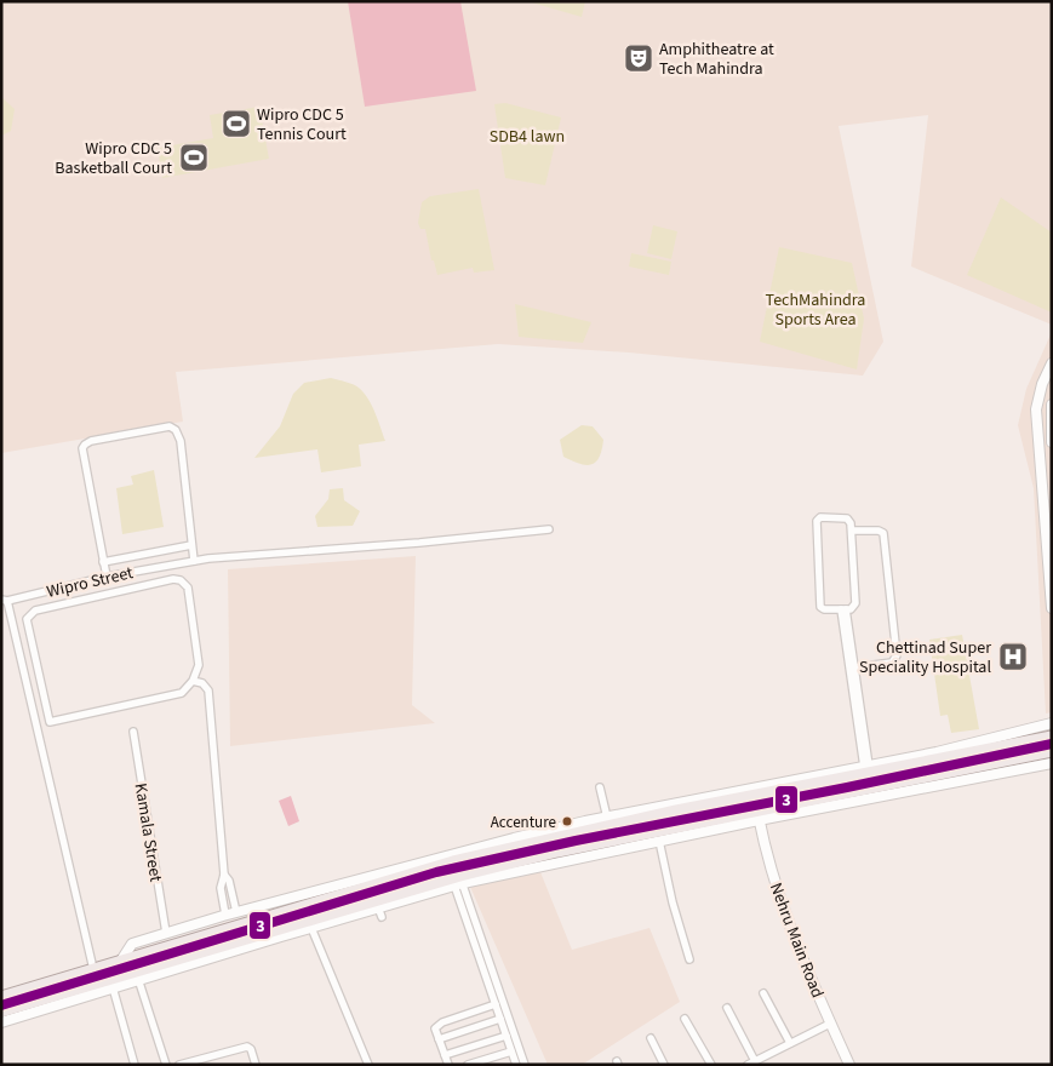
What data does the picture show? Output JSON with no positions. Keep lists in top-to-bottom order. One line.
{"streets":{"street":["Wipro Street","Kamala Street","Nehru Main Road"]},"parks":["SDB4 lawn","TechMahindra Sports Area"],"places":{"theatre":["Amphitheatre at Tech Mahindra"],"sports":["Wipro CDC 5 Tennis Court","Wipro CDC 5 Basketball Court"],"hospital":["Chettinad Super Speciality Hospital"],"other":["Accenture"]},"lines":["transit line 3"]}
